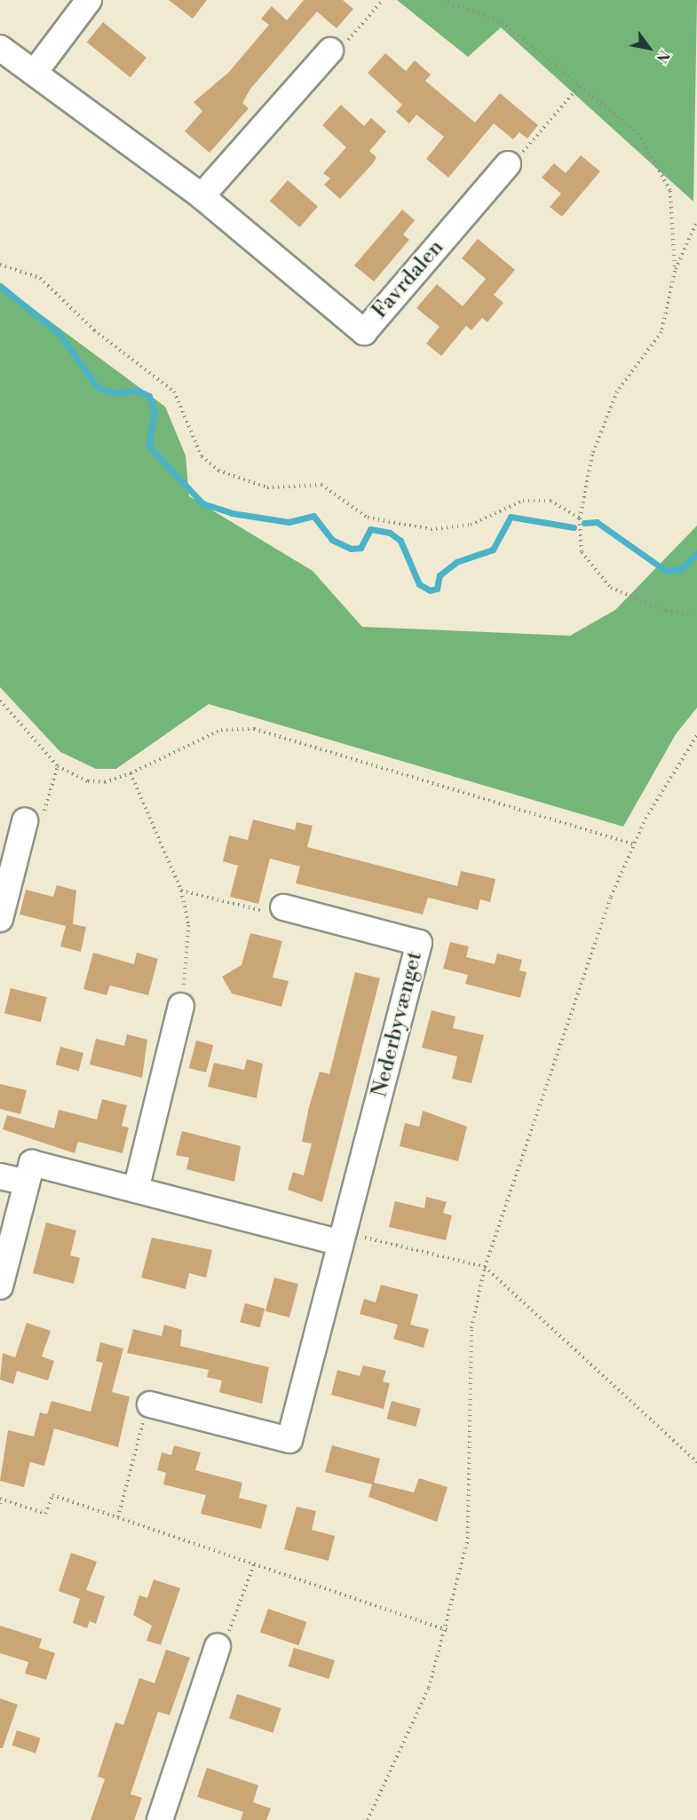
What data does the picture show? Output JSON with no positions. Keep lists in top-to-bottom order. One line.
{"streets":{"street":["Favrdalen","Nederbyvænget"]},"north":"bottom right"}
